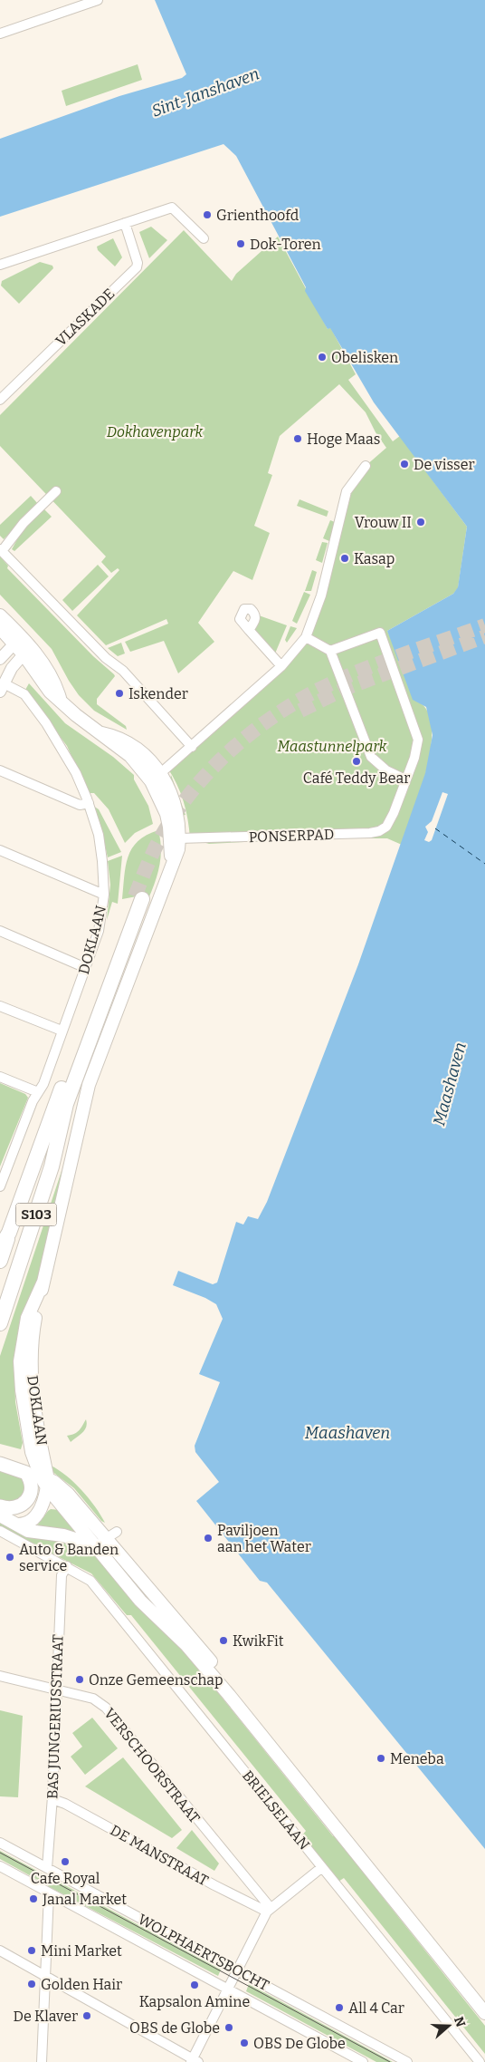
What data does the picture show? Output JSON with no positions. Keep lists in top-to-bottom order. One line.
{"streets":{"highway":["DOKLAAN","S103"],"street":["VLASKADE","PONSERPAD","BAS JUNGERIUSSTRAAT","VERSCHOORSTRAAT","BRIELSELAAN","DE MANSTRAAT","WOLPHAERTSBOCHT"]},"crossings":[["PONSERPAD","DOKLAAN"],["BAS JUNGERIUSSTRAAT","VERSCHOORSTRAAT"],["BAS JUNGERIUSSTRAAT","BRIELSELAAN"],["BAS JUNGERIUSSTRAAT","DE MANSTRAAT"],["BAS JUNGERIUSSTRAAT","WOLPHAERTSBOCHT"],["VERSCHOORSTRAAT","DE MANSTRAAT"]],"water":["Sint-Janshaven","Maashaven"],"parks":["Dokhavenpark","Maastunnelpark"],"places":["Grienthoofd","Dok-Toren","Obelisken","Hoge Maas","De visser","Vrouw II","Kasap","Iskender","Café Teddy Bear","Paviljoen aan het Water","Auto & Banden service","KwikFit","Onze Gemeenschap","Meneba","Cafe Royal","Janal Market","Mini Market","Golden Hair","Kapsalon Amine","All 4 Car","De Klaver","OBS de Globe","OBS De Globe"],"north":"right"}
